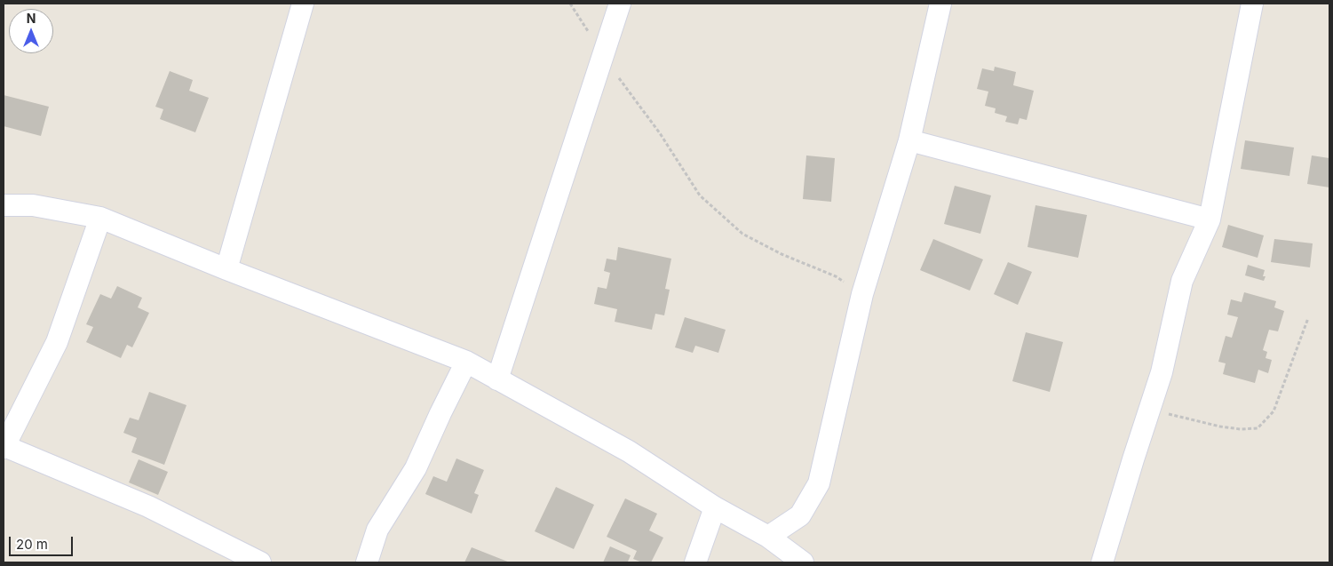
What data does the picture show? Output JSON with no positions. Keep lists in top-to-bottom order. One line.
{"scale_bar":"20 m","north":"top"}
